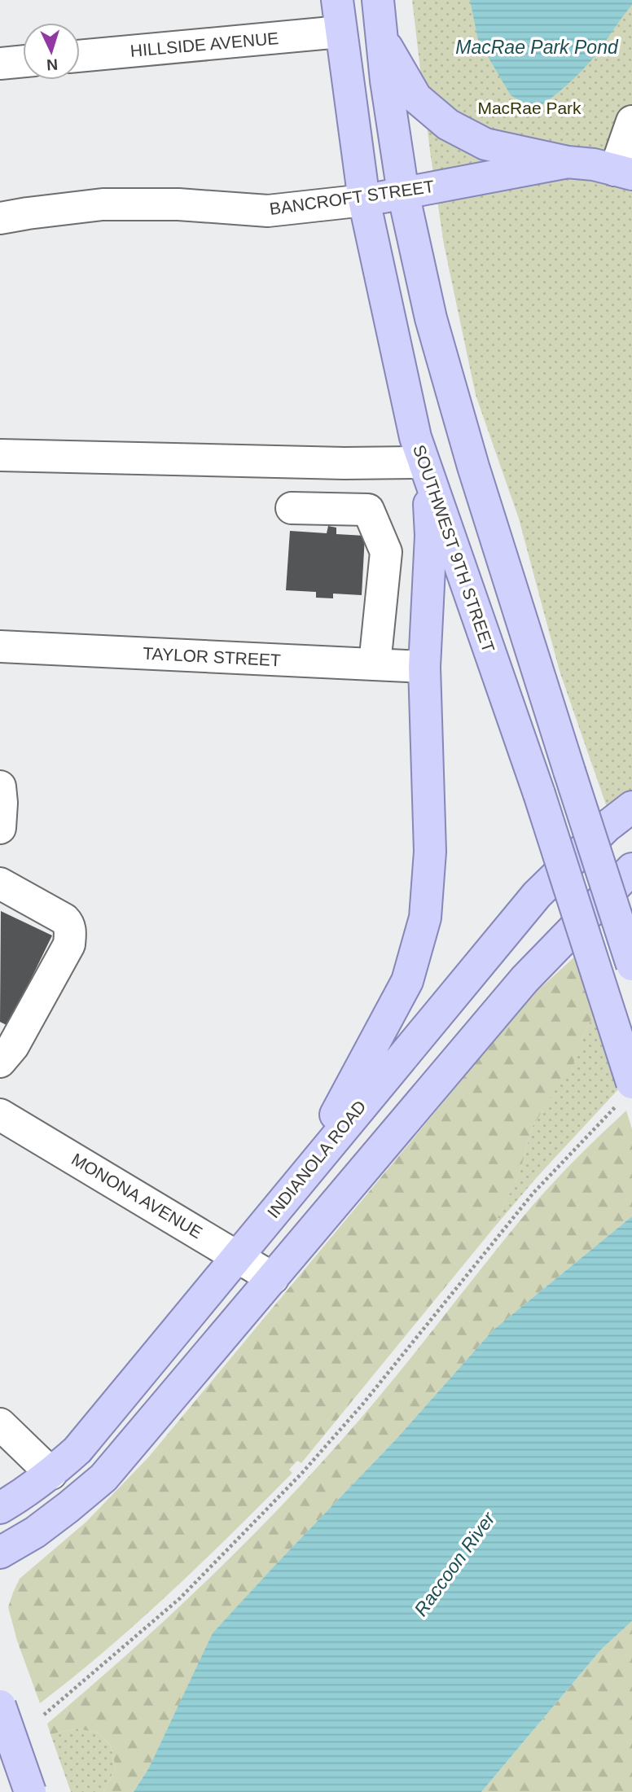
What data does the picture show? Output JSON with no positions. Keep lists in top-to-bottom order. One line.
{"streets":{"main road":["BANCROFT STREET","SOUTHWEST 9TH STREET","INDIANOLA ROAD"],"street":["HILLSIDE AVENUE","TAYLOR STREET","MONONA AVENUE"]},"crossings":[["HILLSIDE AVENUE","SOUTHWEST 9TH STREET"],["BANCROFT STREET","SOUTHWEST 9TH STREET"],["INDIANOLA ROAD","MONONA AVENUE"]],"water":["MacRae Park Pond","Raccoon River"],"parks":["MacRae Park"],"north":"bottom"}
